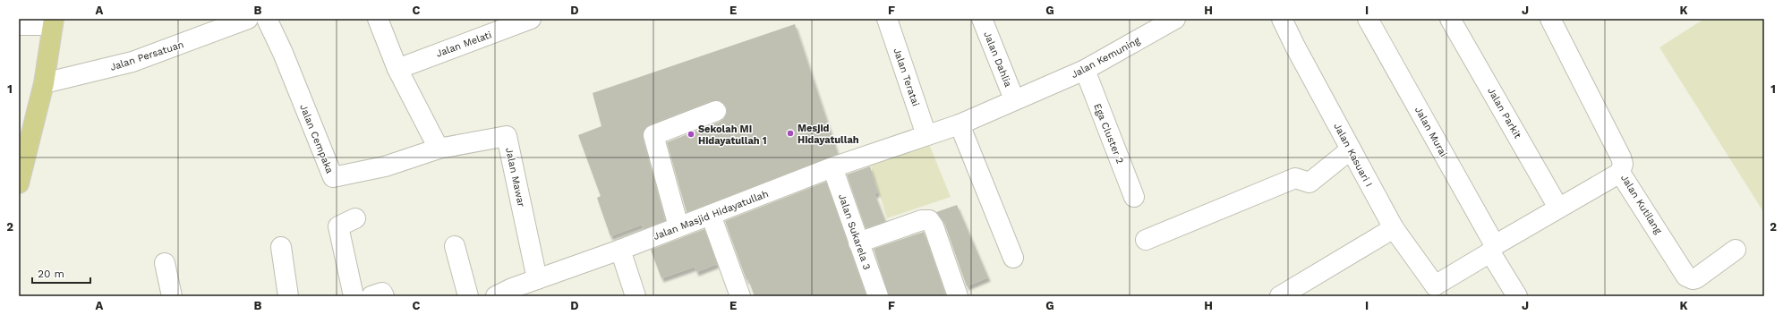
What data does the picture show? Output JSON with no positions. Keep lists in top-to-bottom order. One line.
{"streets":{"street":["Jalan Melati","Jalan Persatuan","Jalan Kemuning","Jalan Dahlia","Jalan Teratai","Jalan Parkit","Jalan Murai","Ega Cluster 2","Jalan Cempaka","Jalan Kasuari I","Jalan Mawar","Jalan Kutilang","Jalan Masjid Hidayatullah","Jalan Sukarela 3"]},"crossings":[["Jalan Kemuning","Jalan Dahlia"],["Jalan Kemuning","Ega Cluster 2"],["Jalan Kemuning","Jalan Masjid Hidayatullah"],["Jalan Teratai","Jalan Masjid Hidayatullah"],["Jalan Cempaka","Jalan Mawar"],["Jalan Mawar","Jalan Masjid Hidayatullah"],["Jalan Masjid Hidayatullah","Jalan Sukarela 3"]],"places":["Mesjid Hidayatullah","Sekolah MI Hidayatullah 1"],"scale_bar":"20 m","grid":{"columns":["A","B","C","D","E","F","G","H","I","J","K"],"rows":["1","2"]}}
